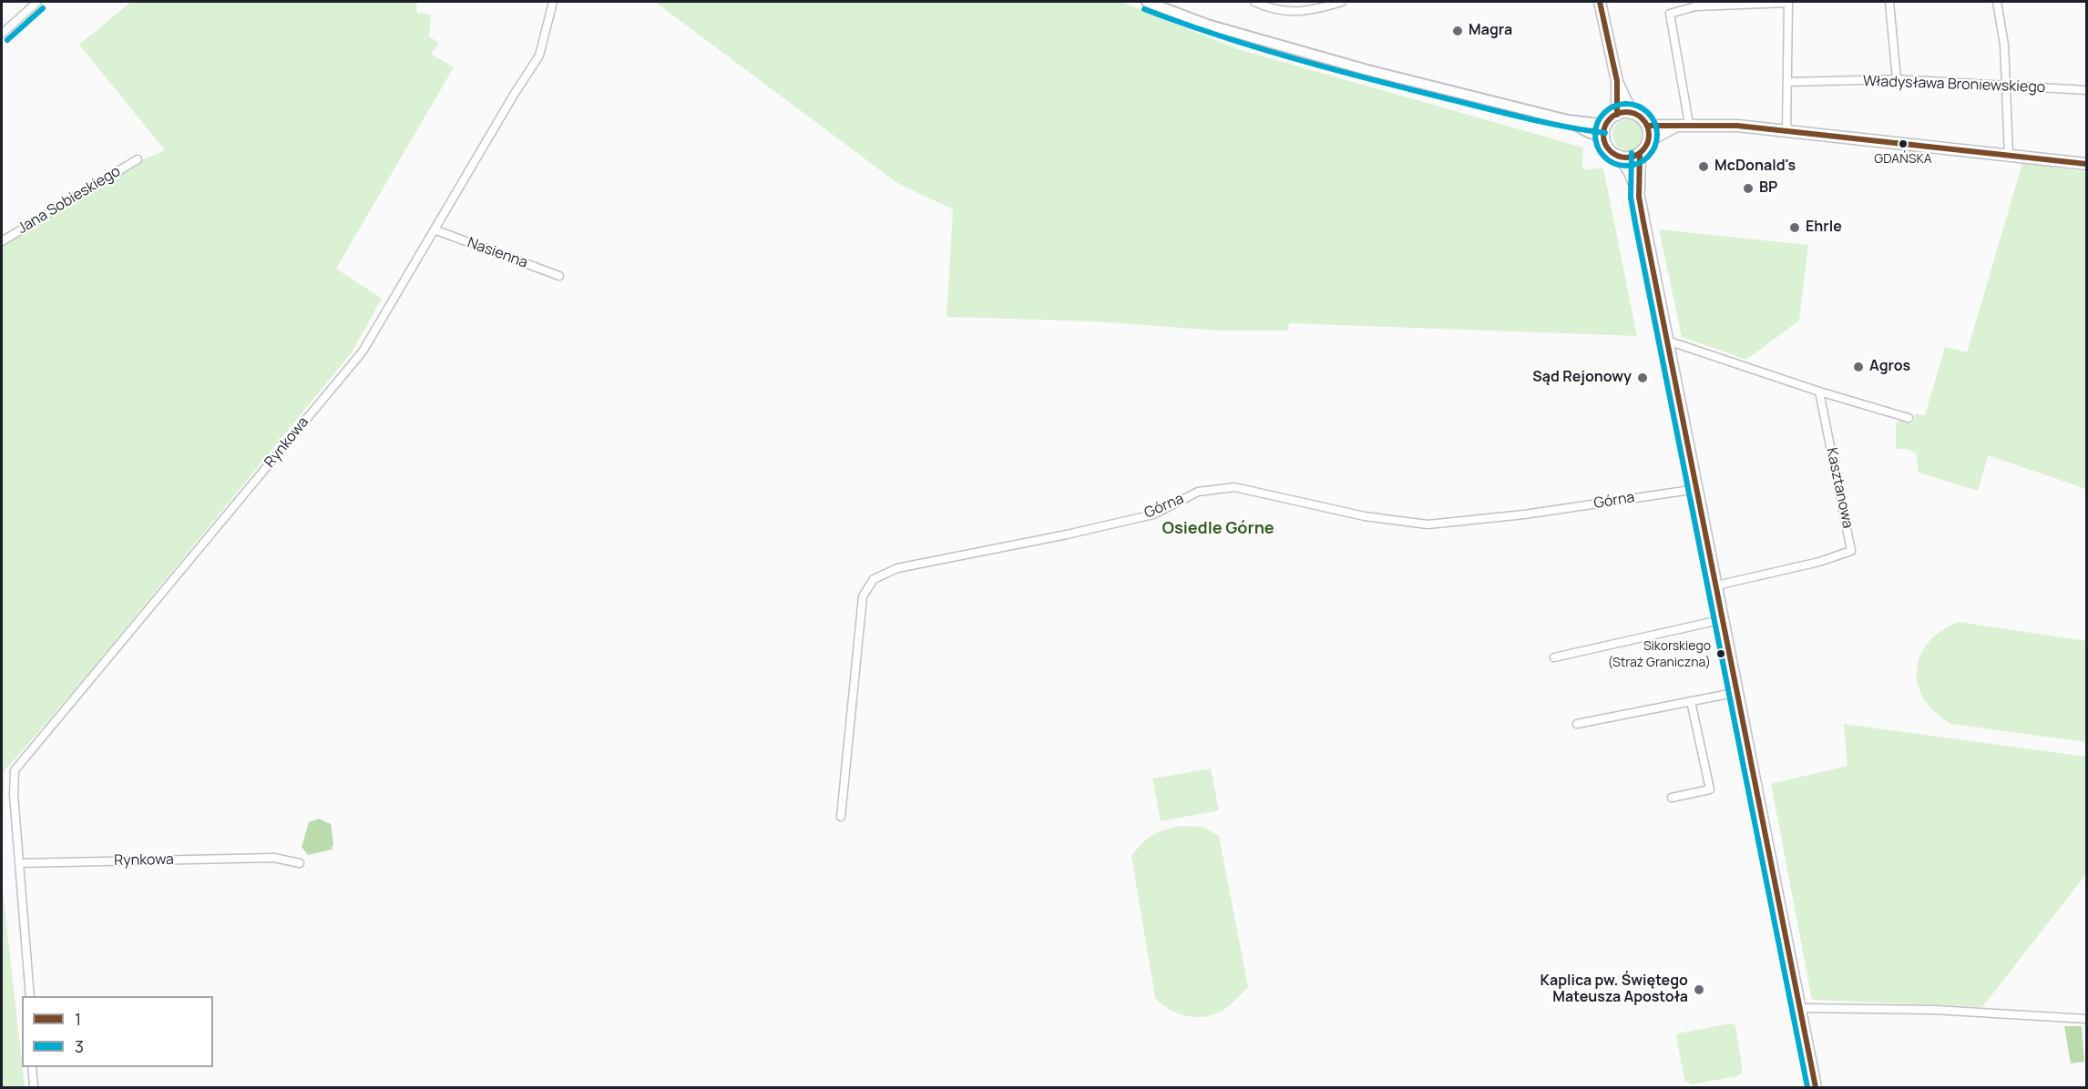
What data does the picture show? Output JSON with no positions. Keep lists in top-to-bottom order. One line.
{"streets":{"street":["Władysława Broniewskiego","Jana Sobieskiego","Nasienna","Rynkowa","Kasztanowa","Górna"]},"crossings":[["Nasienna","Rynkowa"]],"districts":["Osiedle Górne"],"places":["Magra","GDAŃSKA","McDonald's","BP","Ehrle","Agros","Sąd Rejonowy","Sikorskiego (Straż Graniczna)","Kaplica pw. Świętego Mateusza Apostoła"],"lines":["transit line 1","transit line 3"],"legend":["1","3"]}
